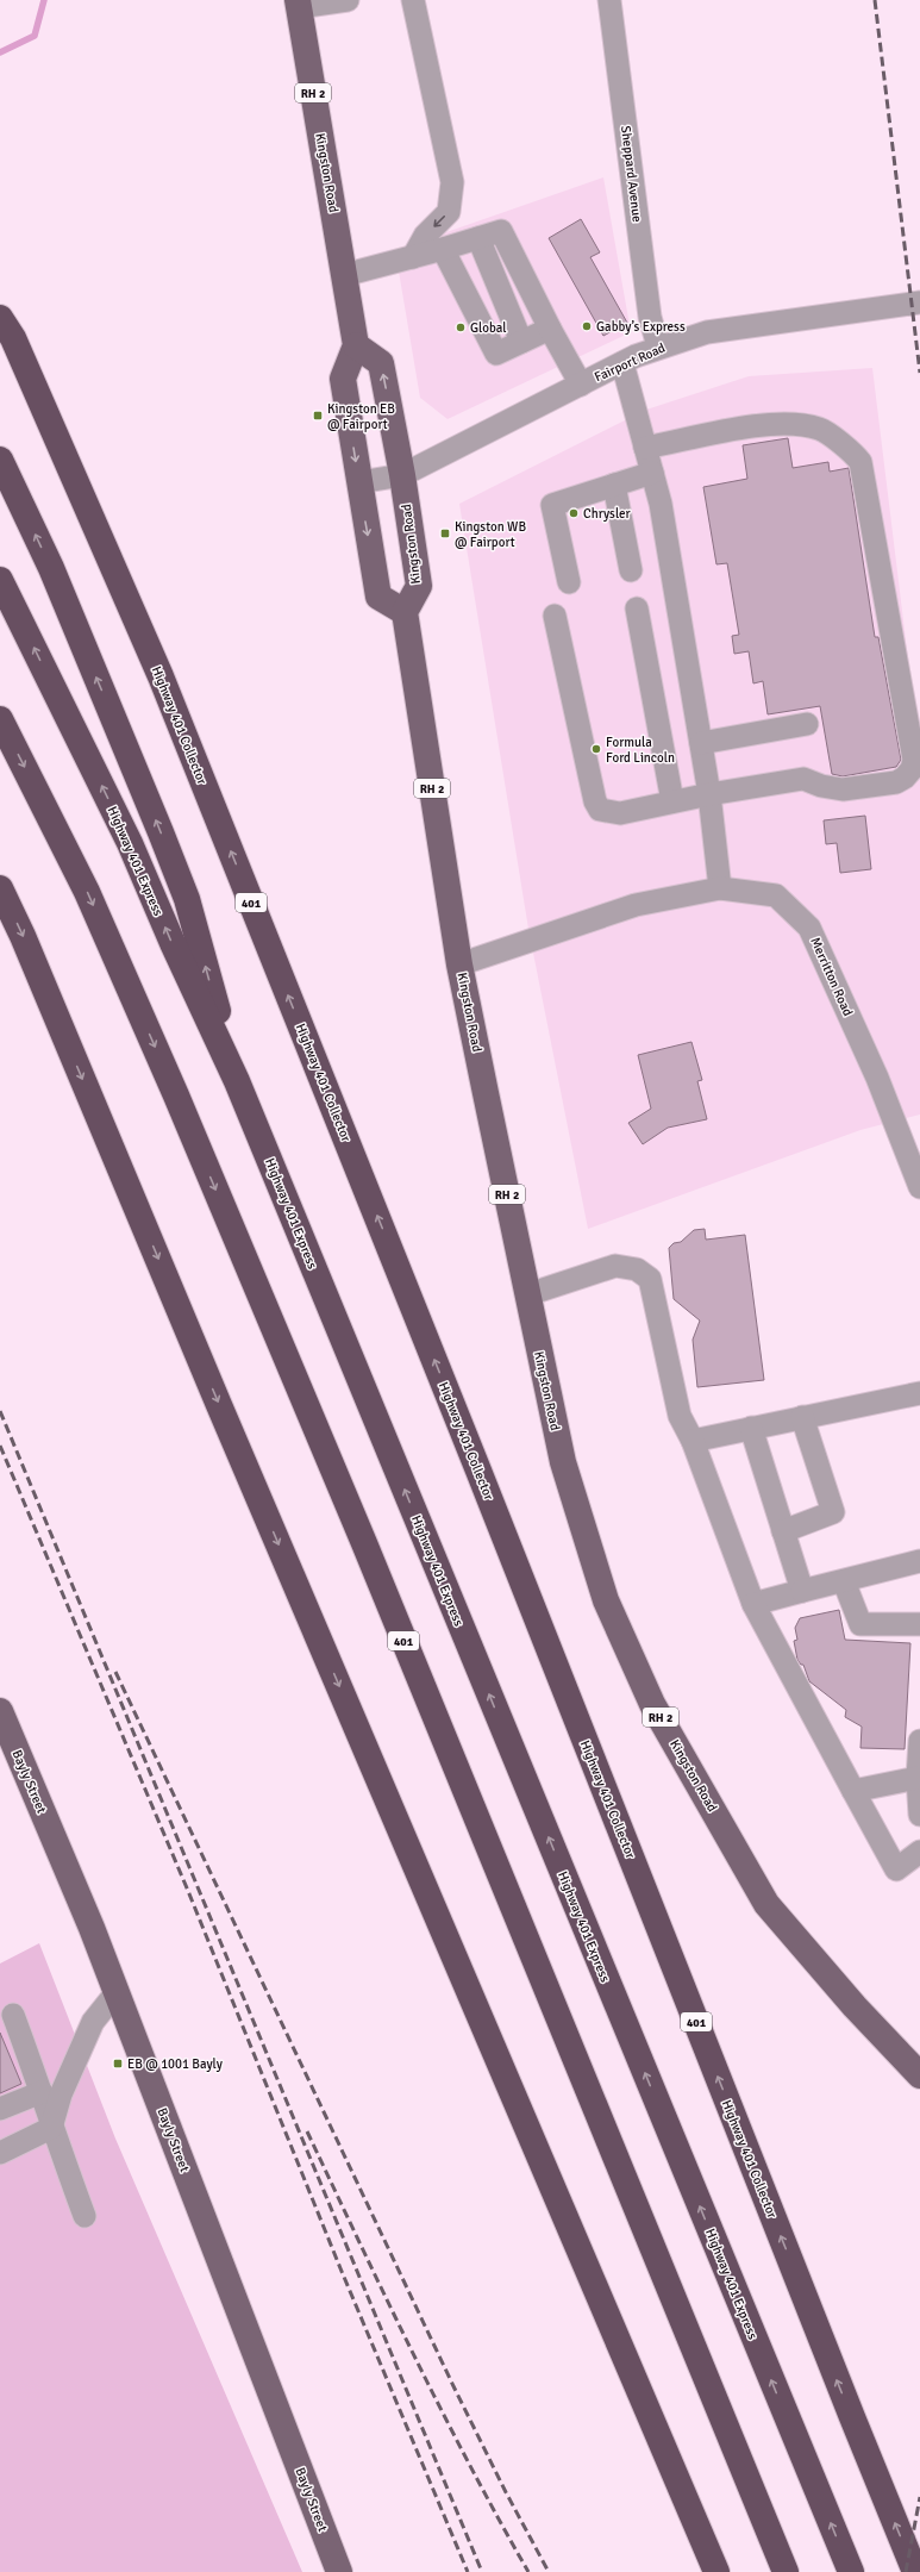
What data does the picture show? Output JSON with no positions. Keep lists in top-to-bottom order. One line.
{"streets":{"highway":["Highway 401 Collector","Highway 401 Express","401"],"main road":["RH 2","Kingston Road","Bayly Street"],"street":["Sheppard Avenue","Fairport Road","Merritton Road"]},"crossings":[["Kingston Road","Fairport Road"],["Kingston Road","Merritton Road"],["Sheppard Avenue","Fairport Road"]],"places":{"other":["Gabby’s Express","Global","Chrysler","Formula Ford Lincoln"],"transit":["Kingston EB @ Fairport","Kingston WB @ Fairport","EB @ 1001 Bayly"]}}
